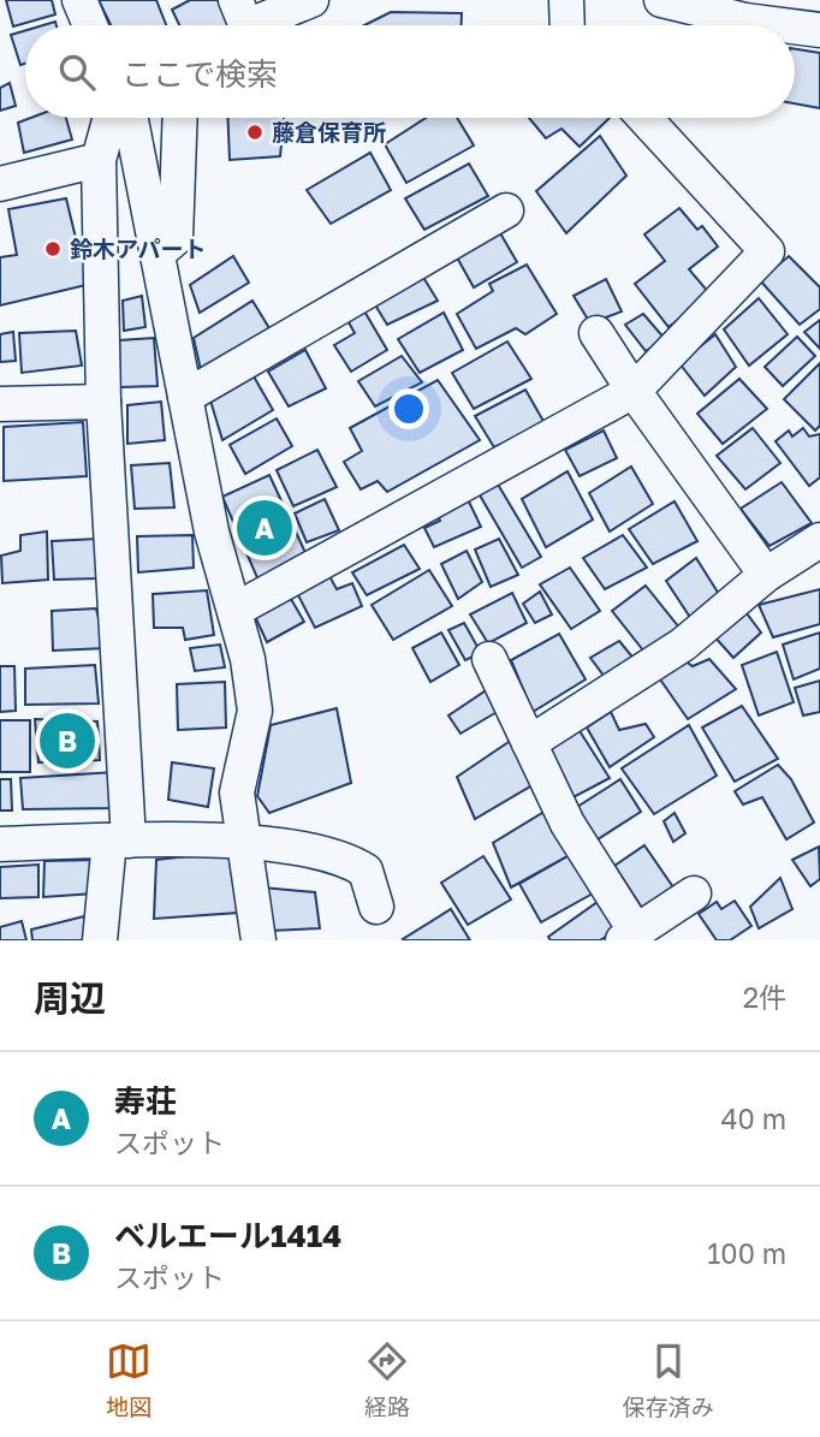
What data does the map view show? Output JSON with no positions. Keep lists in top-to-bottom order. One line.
{"places":["藤倉保育所","鈴木アパート"],"page":{"search":"ここで検索","pins":["A","B"],"heading":["周辺","2件"],"list":[{"mark":"A","name":"寿荘","note":"スポット","value":"40 m"},{"mark":"B","name":"ベルエール1414","note":"スポット","value":"100 m"}],"nav":["地図","経路","保存済み"]}}
